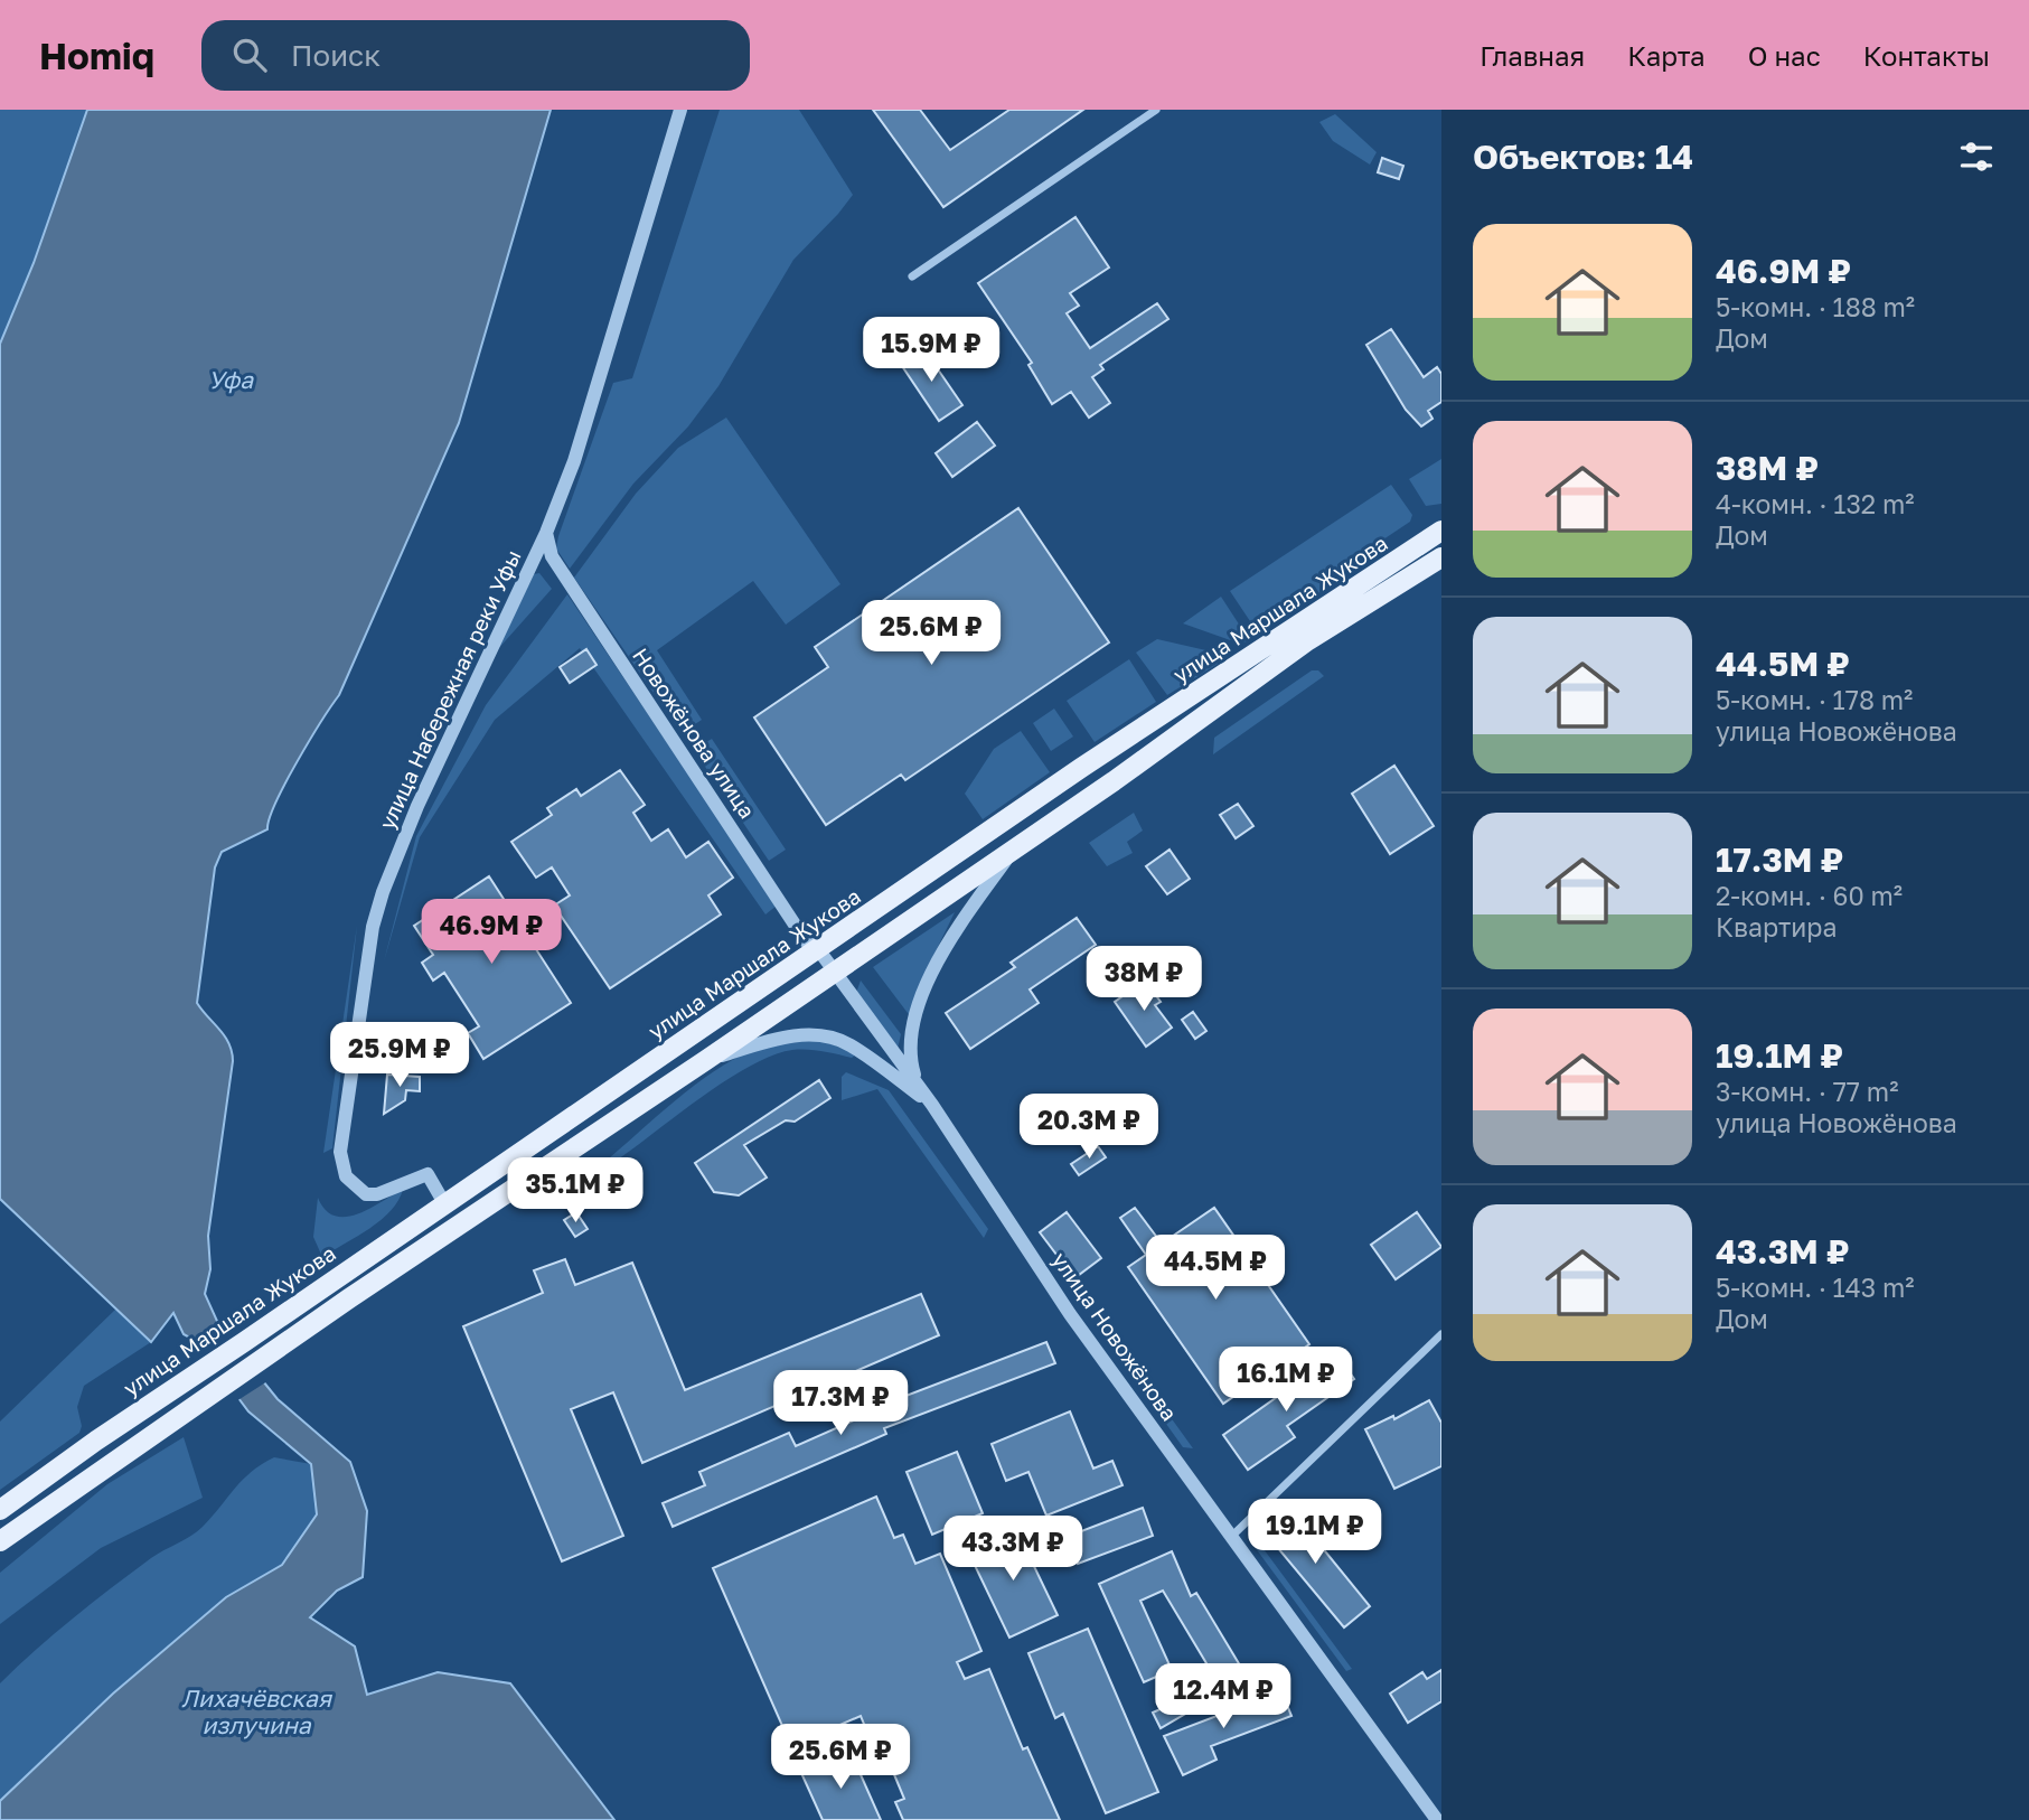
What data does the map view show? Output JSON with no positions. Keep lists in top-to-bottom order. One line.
{"streets":{"main road":["улица Маршала Жукова"],"street":["улица Набережная реки Уфы","Новожёнова улица","улица Новожёнова"]},"crossings":[["улица Маршала Жукова","улица Набережная реки Уфы"],["улица Маршала Жукова","Новожёнова улица"],["улица Маршала Жукова","улица Новожёнова"],["улица Набережная реки Уфы","Новожёнова улица"],["Новожёнова улица","улица Новожёнова"]],"water":["Уфа","Лихачёвская излучина"],"page":{"header":"Homiq","search":"Поиск","nav":["Главная","Карта","О нас","Контакты"],"heading":"Объектов: 14","list":[{"name":"46.9M ₽","note":"5-комн. · 188 m² · Дом"},{"name":"38M ₽","note":"4-комн. · 132 m² · Дом"},{"name":"44.5M ₽","note":"5-комн. · 178 m² · улица Новожёнова"},{"name":"17.3M ₽","note":"2-комн. · 60 m² · Квартира"},{"name":"19.1M ₽","note":"3-комн. · 77 m² · улица Новожёнова"},{"name":"43.3M ₽","note":"5-комн. · 143 m² · Дом"}],"price":["15.9M ₽","25.6M ₽","46.9M ₽","38M ₽","25.9M ₽","20.3M ₽","35.1M ₽","44.5M ₽","16.1M ₽","17.3M ₽","19.1M ₽","43.3M ₽","12.4M ₽","25.6M ₽"]}}
